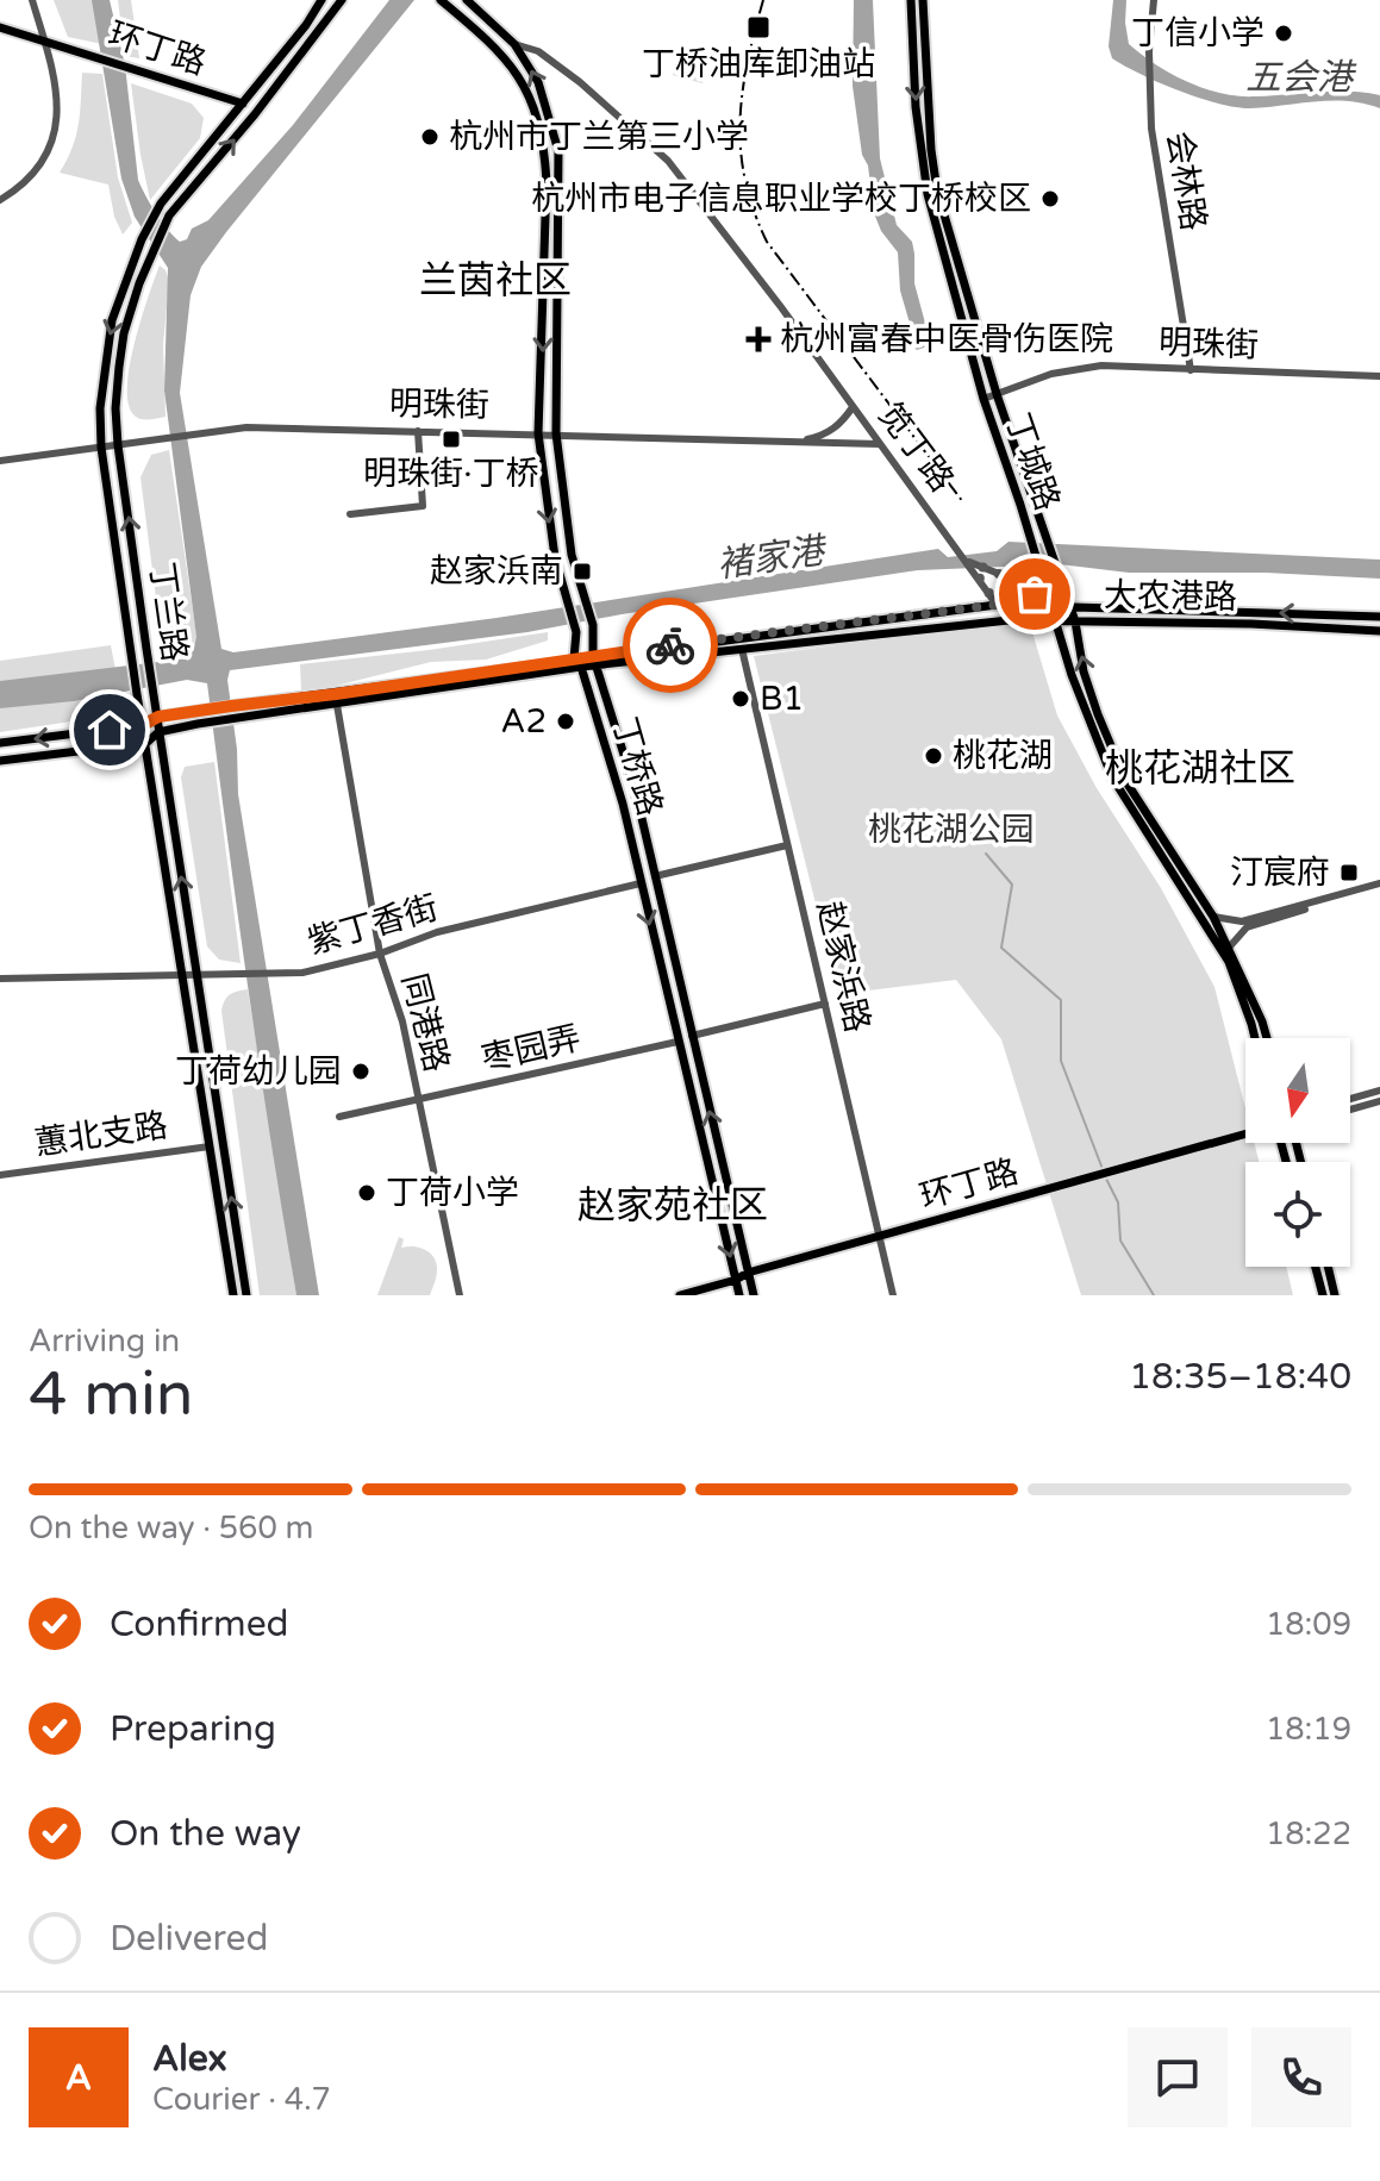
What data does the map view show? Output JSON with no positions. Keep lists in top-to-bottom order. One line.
{"streets":{"main road":["环丁路","笕丁路","丁城路","大农港路","丁兰路","丁桥路"],"street":["会林路","明珠街","紫丁香街","赵家浜路","同港路","枣园弄","蕙北支路"]},"crossings":[["环丁路","丁兰路"],["环丁路","丁桥路"],["环丁路","赵家浜路"],["会林路","明珠街"],["明珠街","笕丁路"],["明珠街","丁城路"],["明珠街","丁兰路"],["明珠街","丁桥路"],["笕丁路","丁城路"],["笕丁路","大农港路"],["笕丁路","丁桥路"],["丁城路","大农港路"],["大农港路","丁兰路"],["大农港路","丁桥路"],["大农港路","赵家浜路"],["大农港路","同港路"],["丁兰路","紫丁香街"],["丁兰路","蕙北支路"],["丁桥路","紫丁香街"],["丁桥路","枣园弄"],["紫丁香街","同港路"],["同港路","枣园弄"]],"districts":["兰茵社区","桃花湖社区","赵家苑社区"],"water":["五会港","褚家港"],"parks":["桃花湖公园"],"places":{"transit":["丁桥油库卸油站","明珠街·丁桥","赵家浜南","汀宸府"],"other":["丁信小学","杭州市丁兰第三小学","杭州市电子信息职业学校丁桥校区","B1","A2","桃花湖","丁荷幼儿园","丁荷小学"],"health":["杭州富春中医骨伤医院"]},"north":"bottom","page":{"heading":["4 min","Arriving in","18:35–18:40"],"panel":["Alex","Courier · 4.7"],"bar":"On the way · 560 m","list":[["Confirmed","18:09"],["Preparing","18:19"],["On the way","18:22"],"Delivered"],"round":"A"}}
